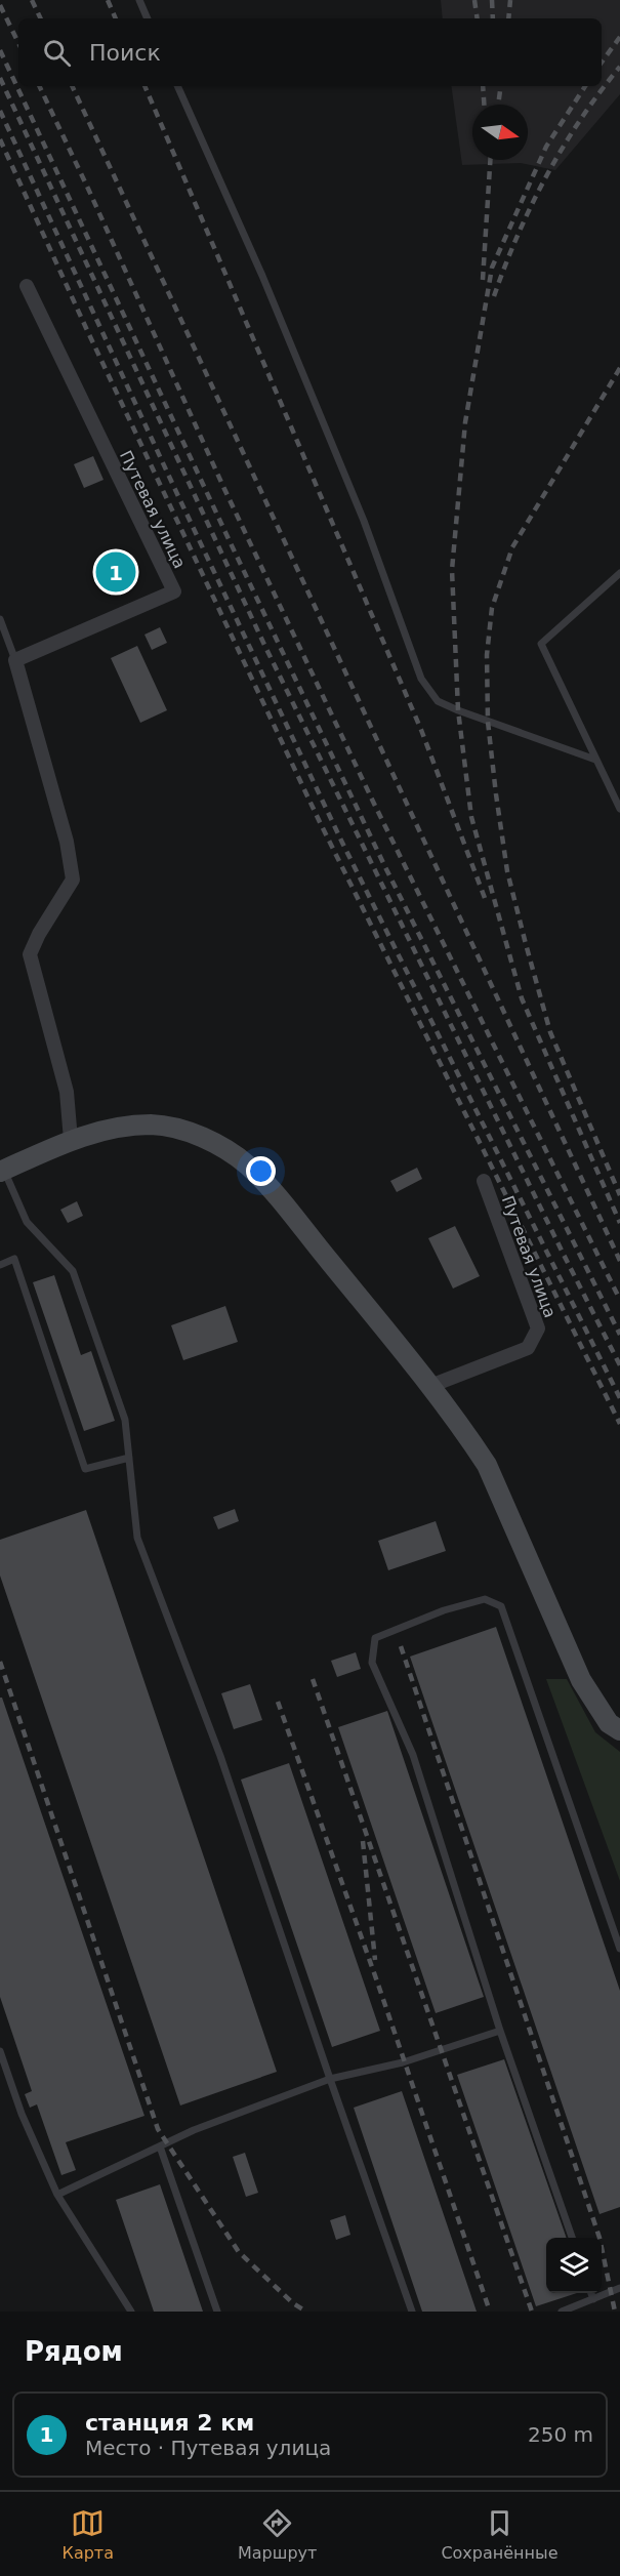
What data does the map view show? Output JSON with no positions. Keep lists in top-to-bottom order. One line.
{"streets":{"street":["Путевая улица"]},"north":"right","page":{"search":"Поиск","pins":"1","heading":"Рядом","list":[{"mark":"1","name":"станция 2 км","note":"Место · Путевая улица","value":"250 m"}],"nav":["Карта","Маршрут","Сохранённые"]}}
